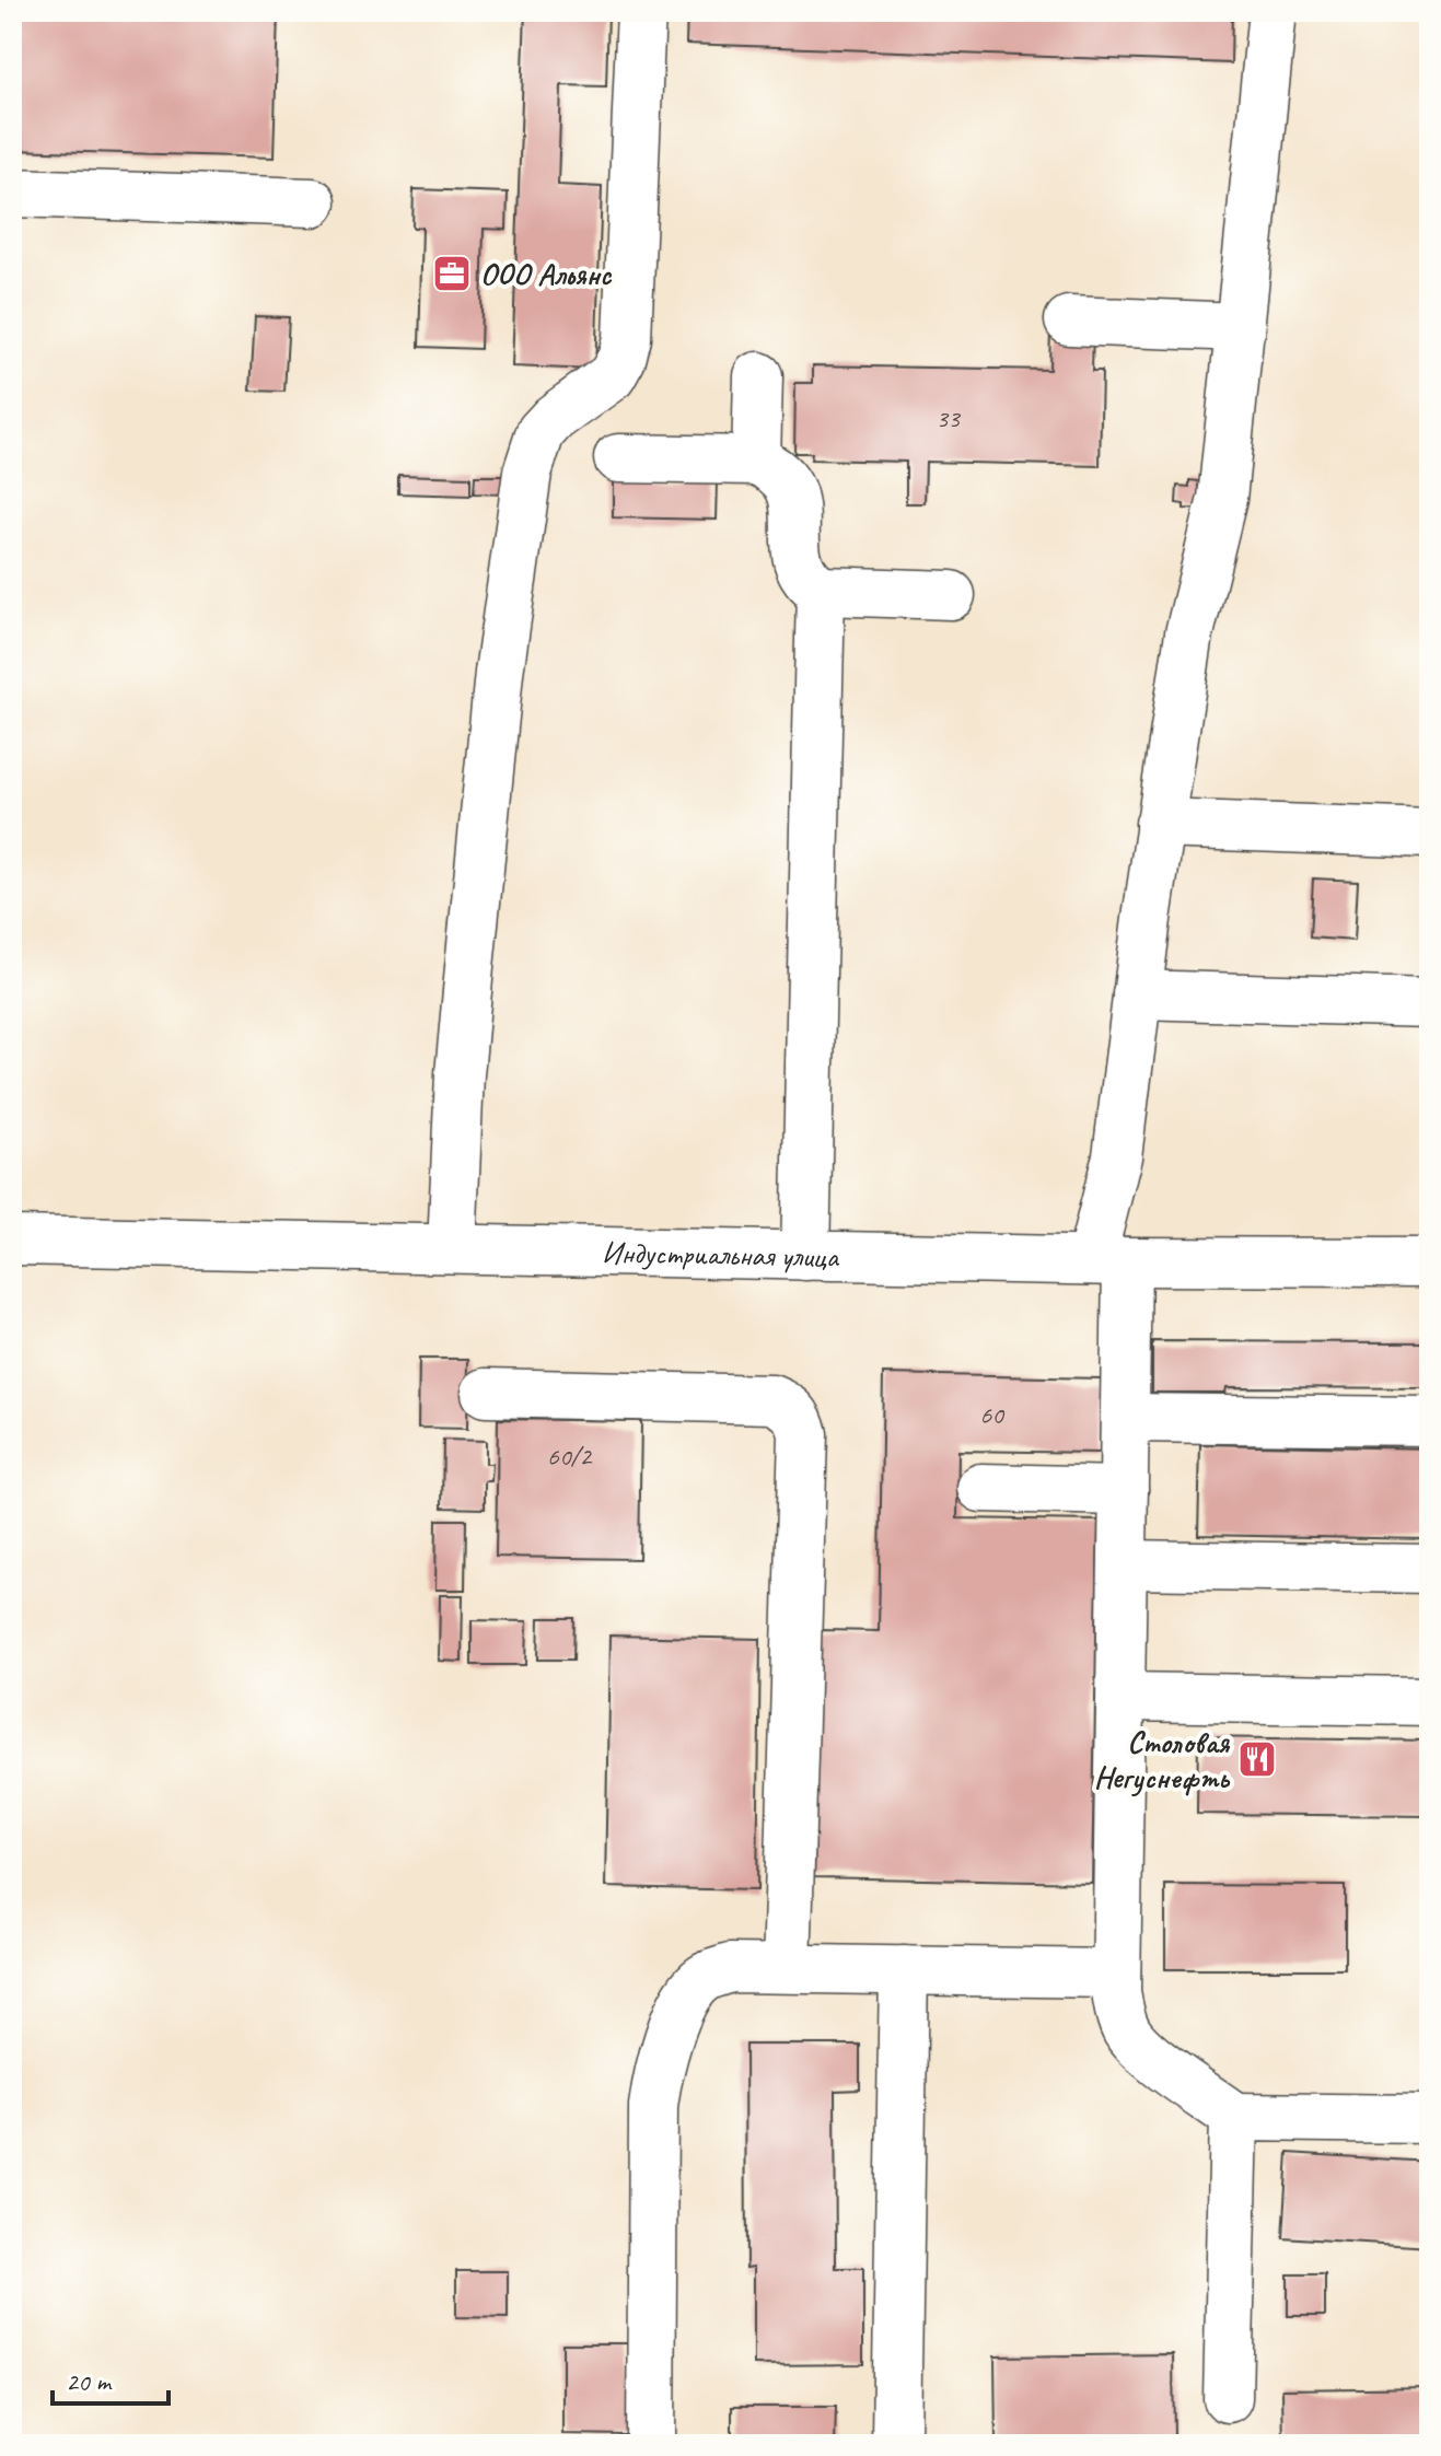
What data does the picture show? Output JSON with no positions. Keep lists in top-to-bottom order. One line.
{"streets":{"street":["Индустриальная улица"]},"places":{"office":["ООО Альянс"],"restaurant":["Столовая Негуснефть"]},"house_numbers":["33","60","60/2"],"scale_bar":"20 m"}
